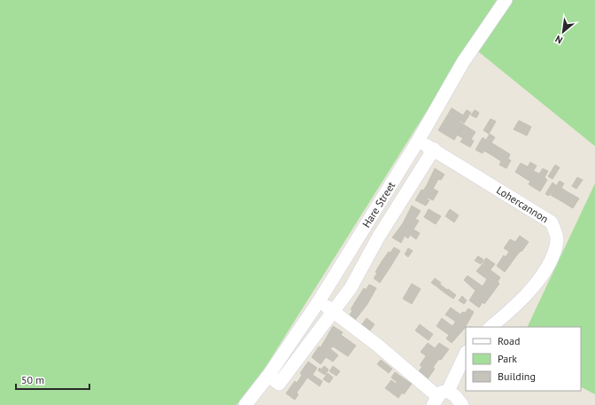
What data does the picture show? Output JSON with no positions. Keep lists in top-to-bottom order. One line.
{"streets":{"street":["Hare Street","Lohercannon"]},"crossings":[["Hare Street","Lohercannon"]],"legend":["Road","Park","Building"],"scale_bar":"50 m","north":"bottom left"}
